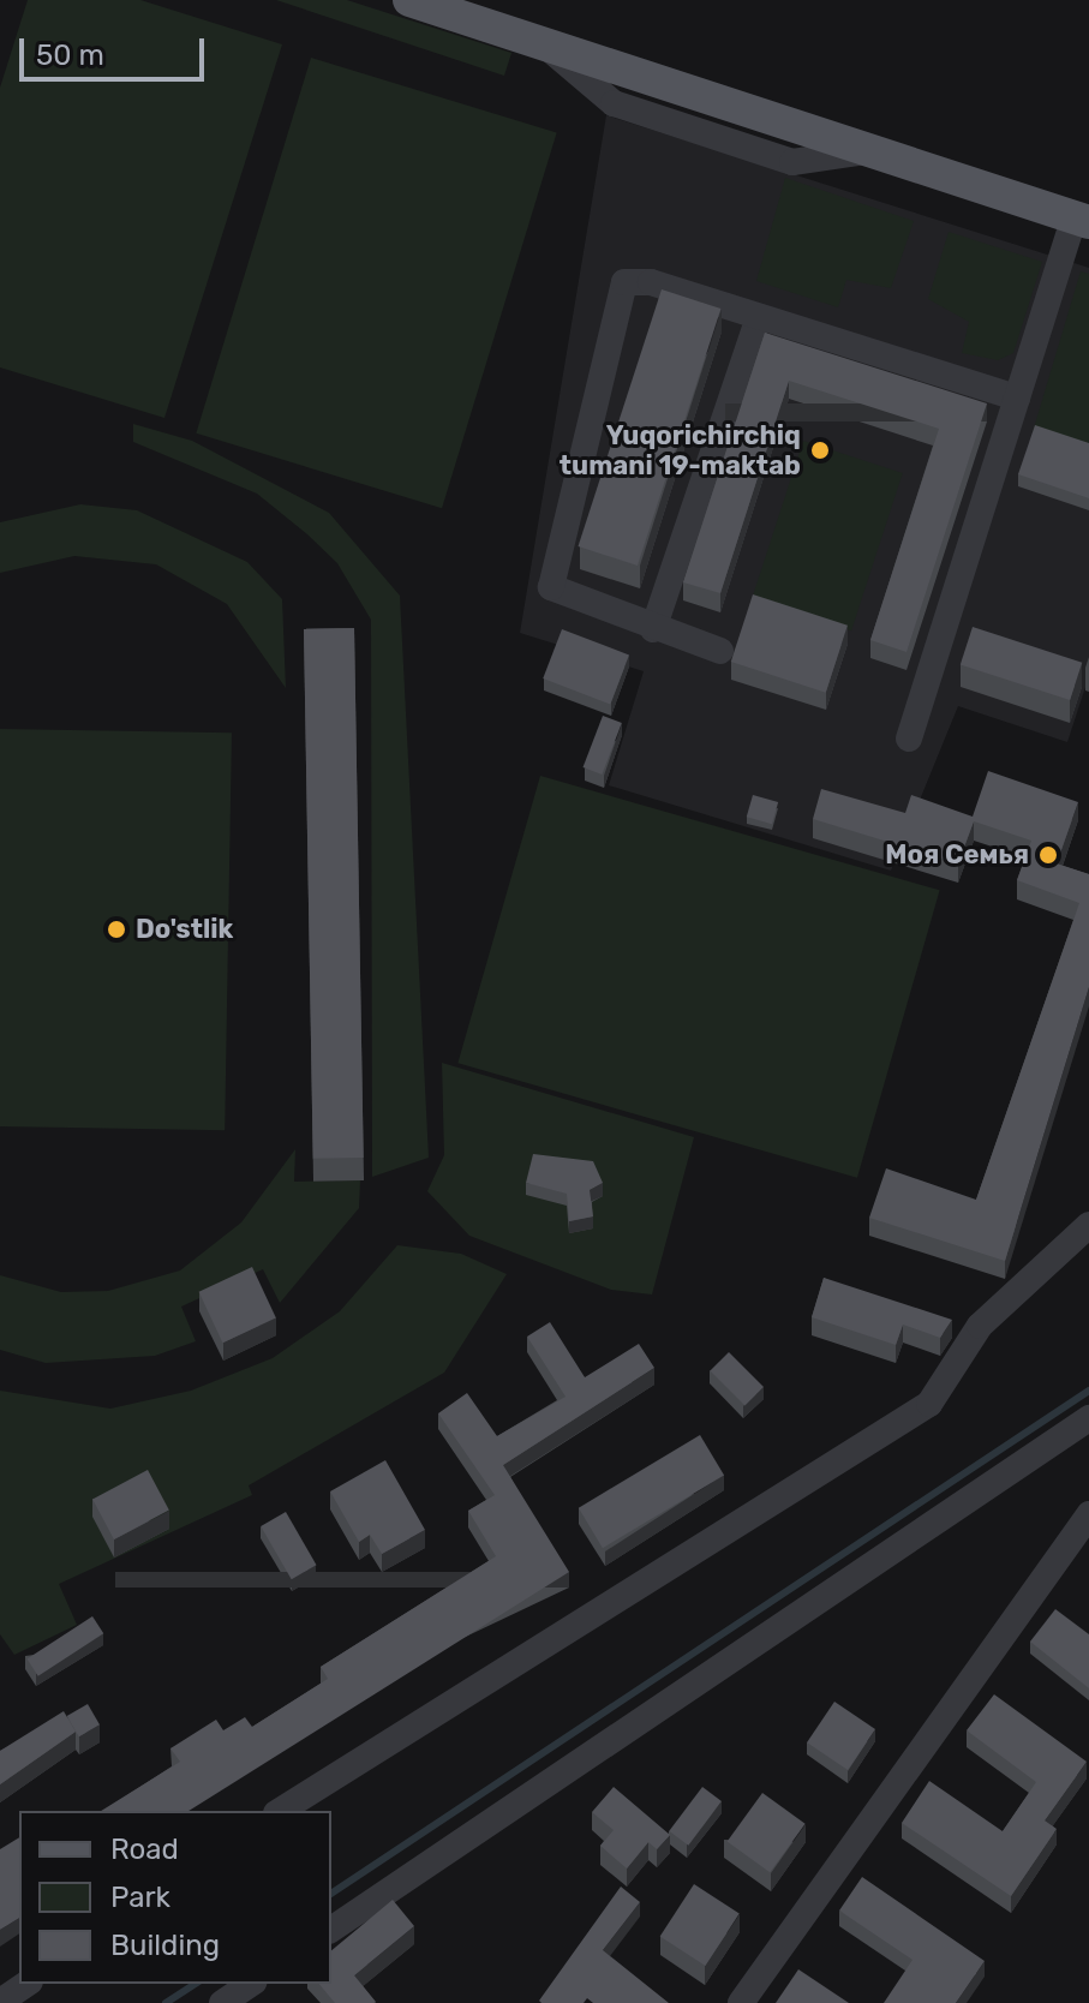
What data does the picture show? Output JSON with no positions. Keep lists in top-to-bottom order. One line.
{"places":["Yuqorichirchiq tumani 19-maktab","Моя Семья","Do'stlik"],"legend":["Road","Park","Building"],"scale_bar":"50 m"}
